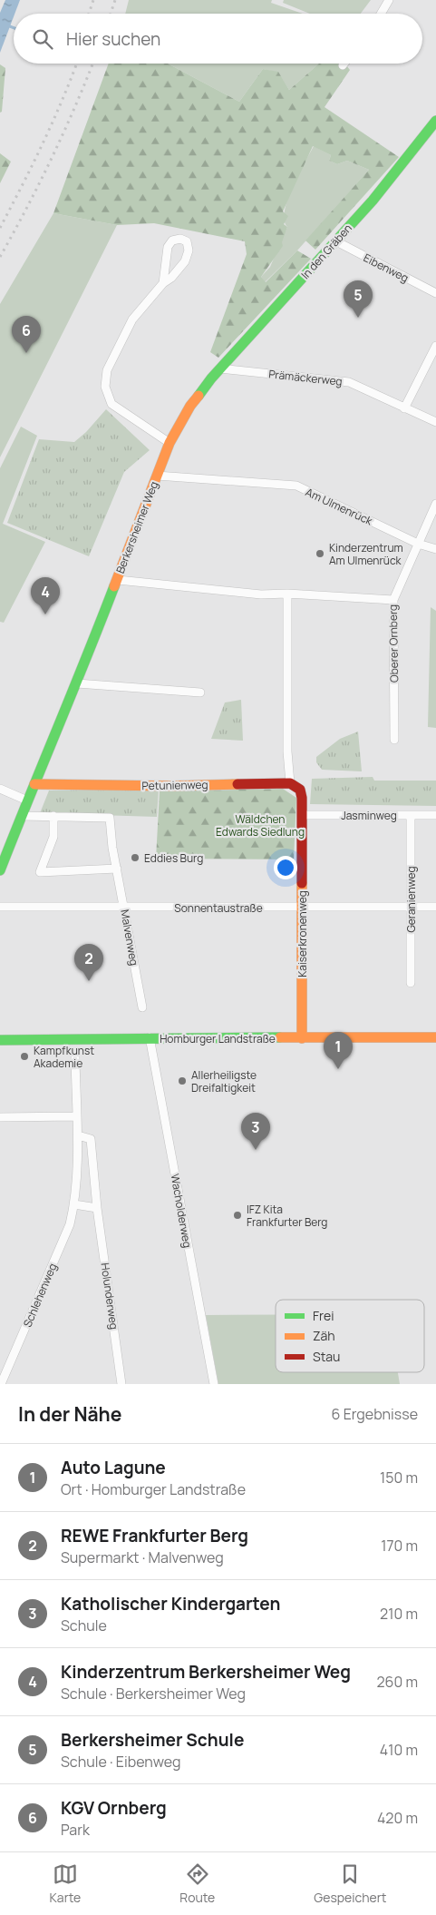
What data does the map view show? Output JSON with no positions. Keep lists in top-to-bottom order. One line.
{"streets":{"street":["In den Gräben","Eibenweg","Prämäckerweg","Am Ulmenrück","Berkersheimer Weg","Oberer Ornberg","Petunienweg","Jasminweg","Geranienweg","Sonnentaustraße","Kaiserkronenweg","Malvenweg","Homburger Landstraße","Wacholderweg","Schlehenweg","Holunderweg"]},"crossings":[["In den Gräben","Eibenweg"],["In den Gräben","Prämäckerweg"],["In den Gräben","Berkersheimer Weg"],["Am Ulmenrück","Berkersheimer Weg"],["Berkersheimer Weg","Oberer Ornberg"],["Berkersheimer Weg","Petunienweg"],["Berkersheimer Weg","Malvenweg"],["Petunienweg","Kaiserkronenweg"],["Jasminweg","Geranienweg"],["Jasminweg","Kaiserkronenweg"],["Geranienweg","Sonnentaustraße"],["Sonnentaustraße","Kaiserkronenweg"],["Sonnentaustraße","Malvenweg"],["Kaiserkronenweg","Homburger Landstraße"],["Homburger Landstraße","Wacholderweg"]],"parks":["Wäldchen Edwards Siedlung"],"places":["Kinderzentrum Am Ulmenrück","Eddies Burg","Kampfkunst Akademie","Allerheiligste Dreifaltigkeit","IFZ Kita Frankfurter Berg"],"legend":["Frei","Zäh","Stau"],"page":{"search":"Hier suchen","pins":["5","6","4","2","1","3"],"heading":["In der Nähe","6 Ergebnisse"],"list":[{"mark":"1","name":"Auto Lagune","note":"Ort · Homburger Landstraße","value":"150 m"},{"mark":"2","name":"REWE Frankfurter Berg","note":"Supermarkt · Malvenweg","value":"170 m"},{"mark":"3","name":"Katholischer Kindergarten","note":"Schule","value":"210 m"},{"mark":"4","name":"Kinderzentrum Berkersheimer Weg","note":"Schule · Berkersheimer Weg","value":"260 m"},{"mark":"5","name":"Berkersheimer Schule","note":"Schule · Eibenweg","value":"410 m"},{"mark":"6","name":"KGV Ornberg","note":"Park","value":"420 m"}],"nav":["Karte","Route","Gespeichert"]}}
